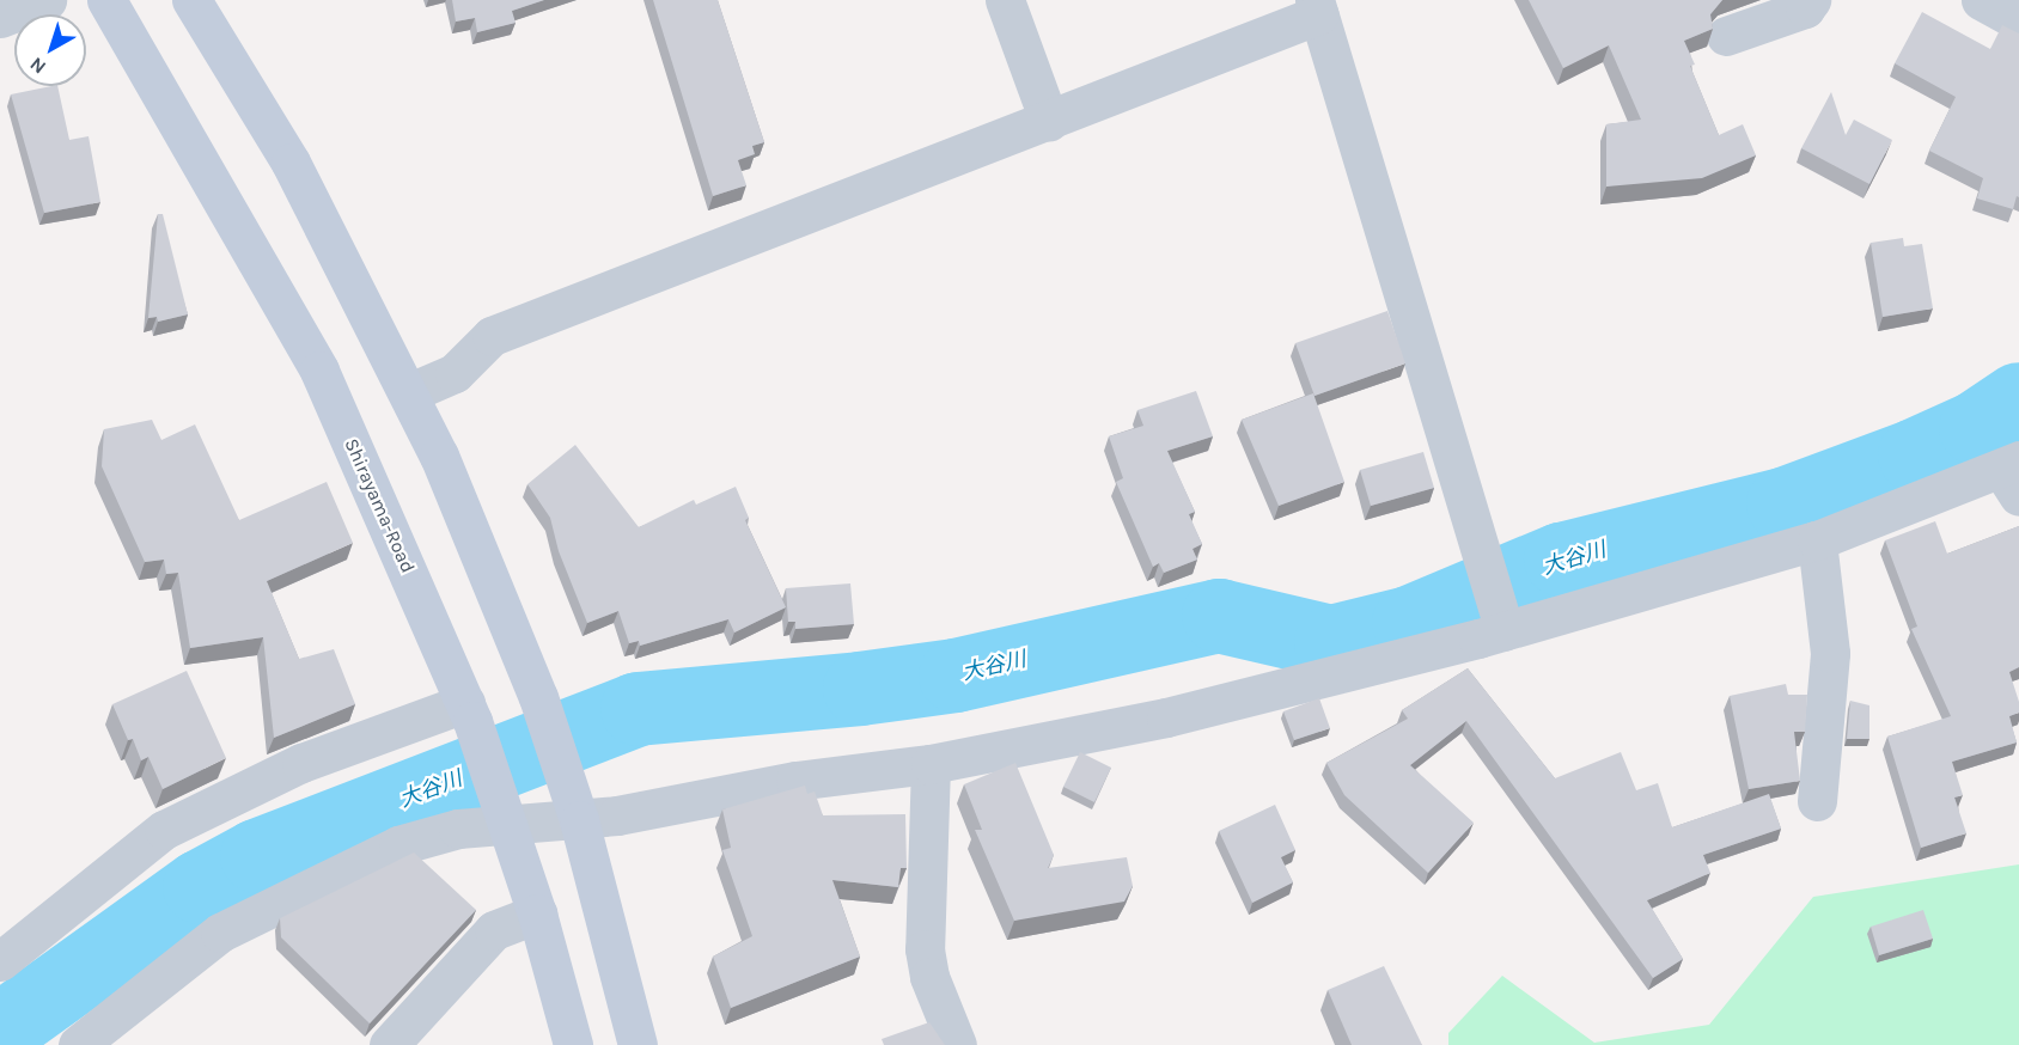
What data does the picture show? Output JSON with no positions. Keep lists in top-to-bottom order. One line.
{"streets":{"street":["Shirayama-Road"]},"water":["大谷川"],"north":"bottom left"}
